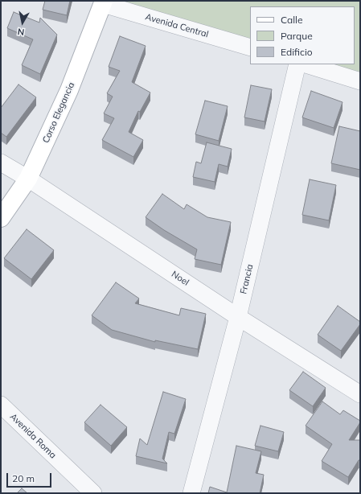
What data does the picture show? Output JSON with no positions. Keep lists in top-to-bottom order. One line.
{"streets":{"main road":["Corso Elegancia"],"street":["Avenida Central","Noel","Francia","Avenida Roma"]},"crossings":[["Avenida Central","Corso Elegancia"],["Corso Elegancia","Noel"],["Noel","Francia"]],"legend":["Calle","Parque","Edificio"],"scale_bar":"20 m","north":"bottom"}
